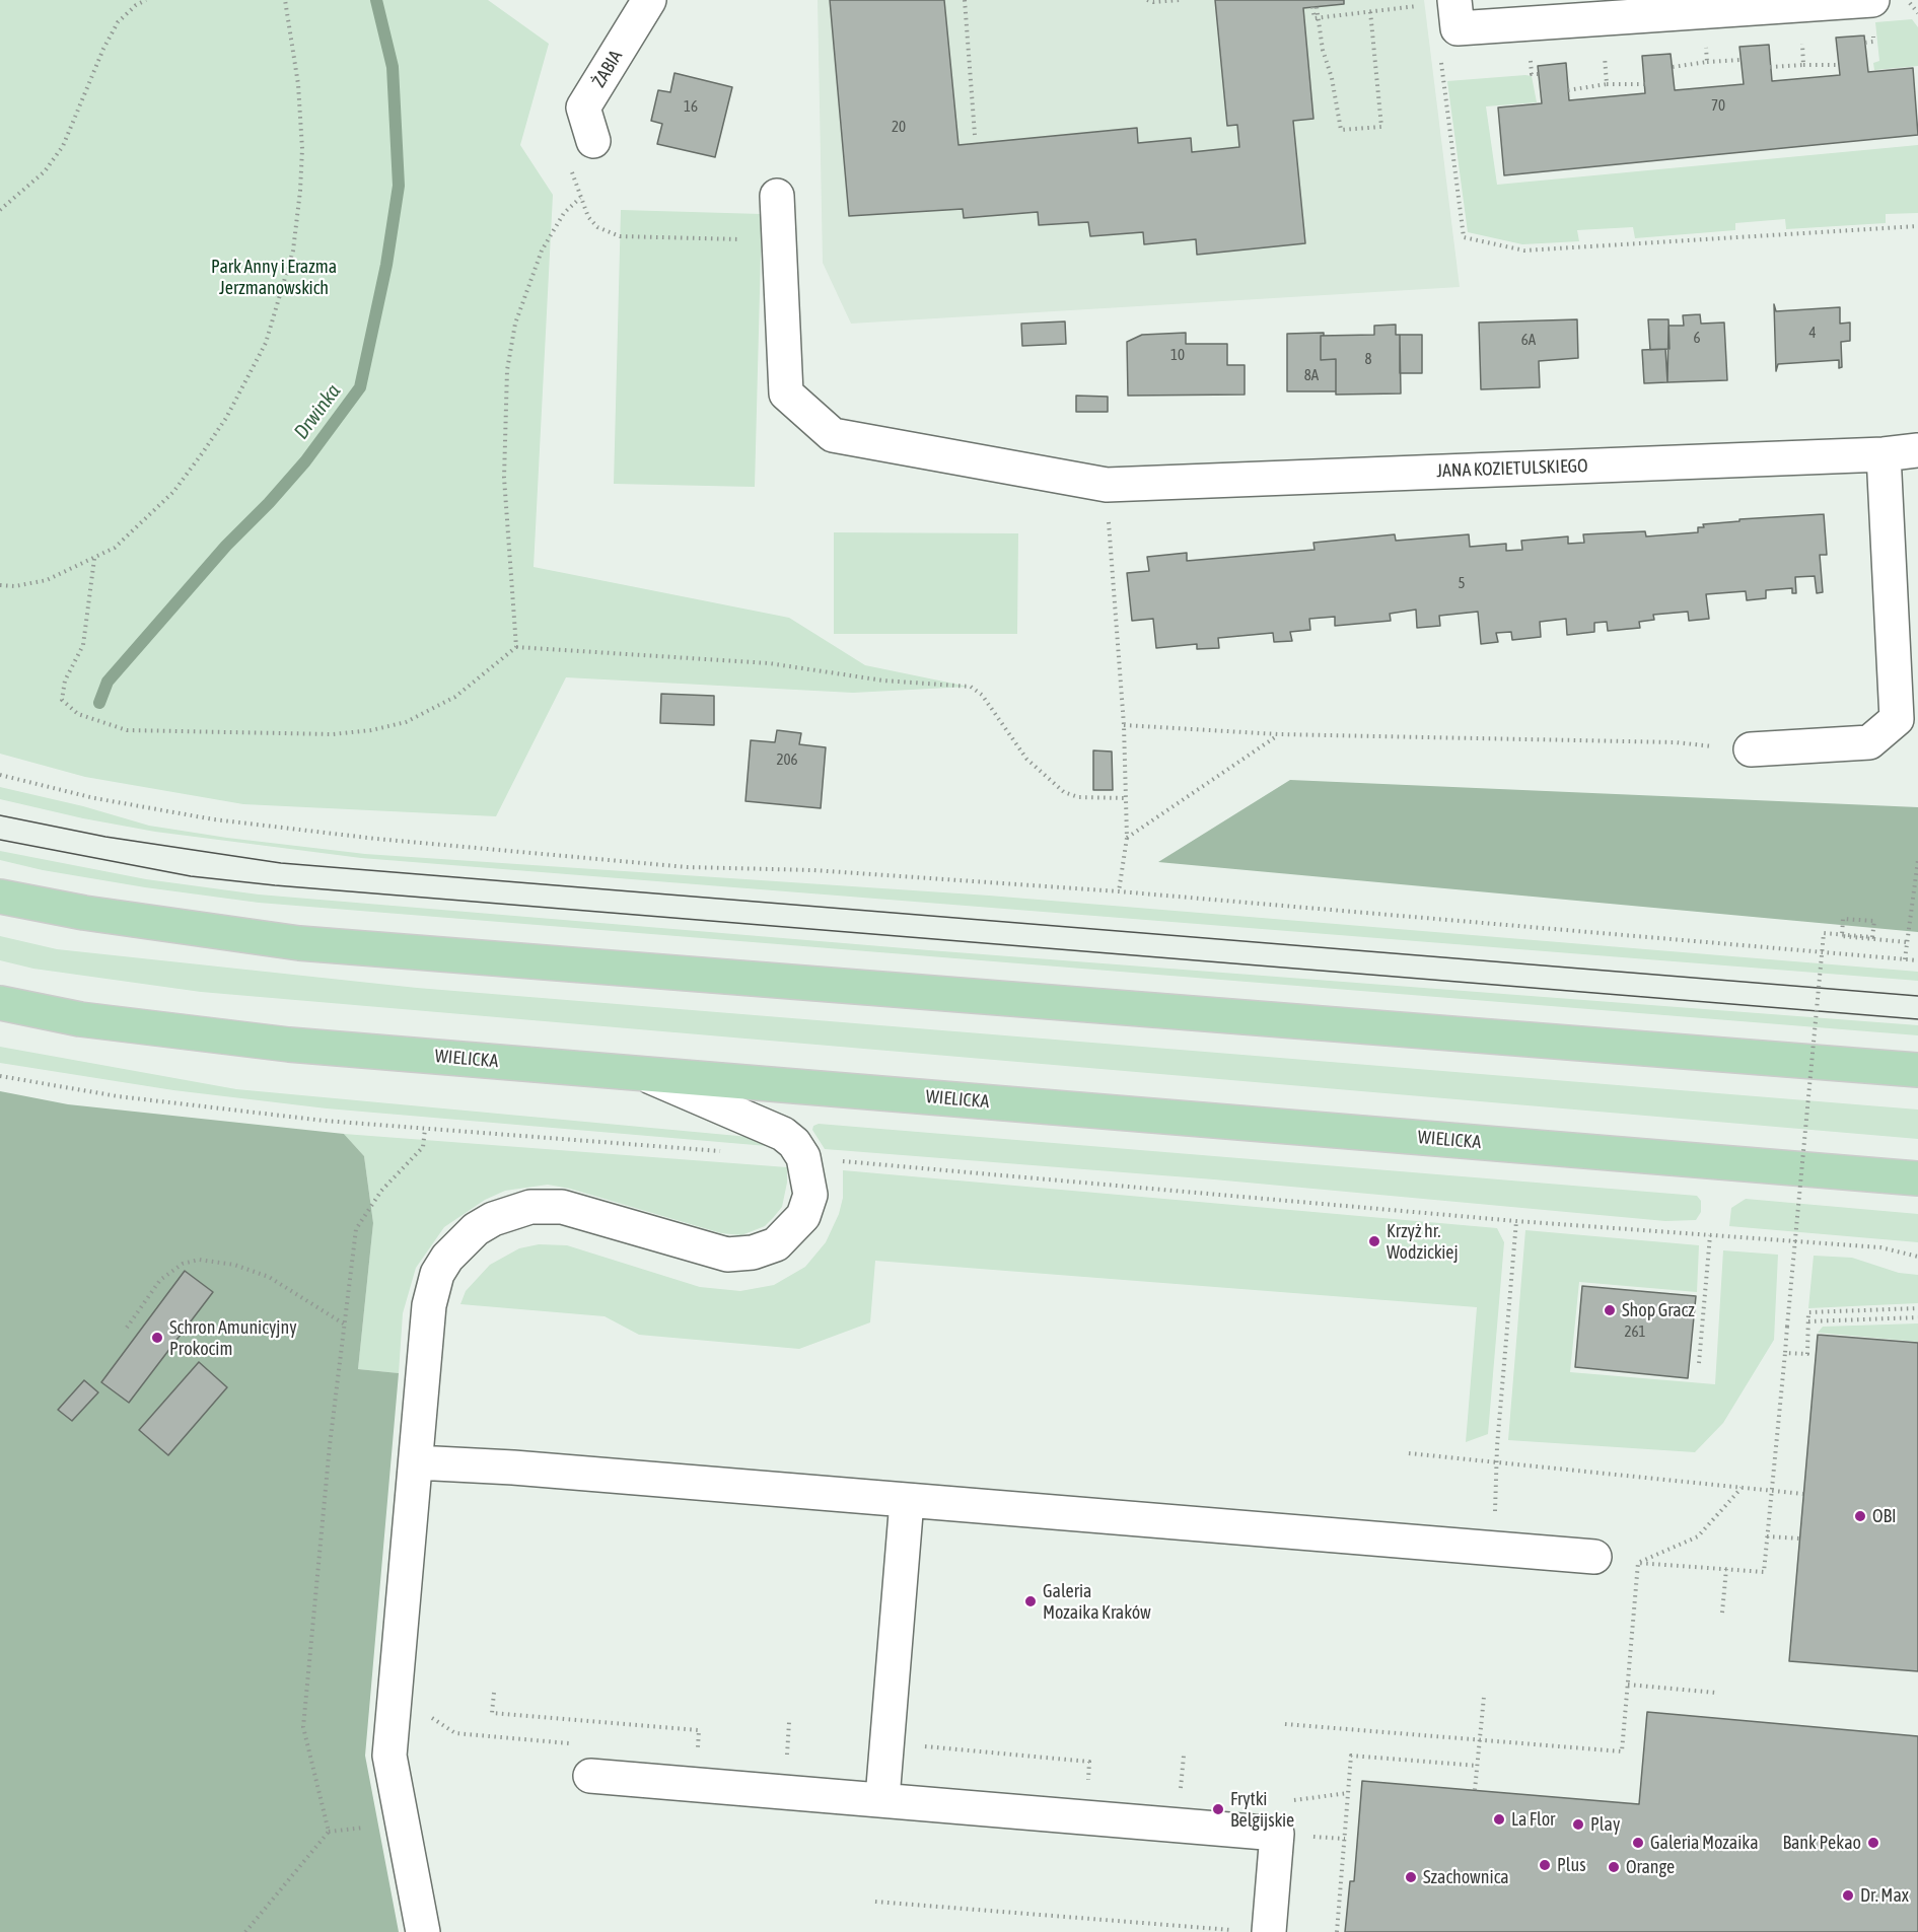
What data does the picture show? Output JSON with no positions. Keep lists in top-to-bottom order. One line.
{"streets":{"main road":["WIELICKA"],"street":["ŻABIA","JANA KOZIETULSKIEGO"]},"water":["Drwinka"],"parks":["Park Anny i Erazma Jerzmanowskich"],"places":["Krzyż hr. Wodzickiej","Shop Gracz","Schron Amunicyjny Prokocim","OBI","Galeria Mozaika Kraków","Frytki Belgijskie","La Flor","Play","Galeria Mozaika","Bank Pekao","Plus","Orange","Szachownica","Dr. Max"],"house_numbers":["70","16","20","4","6","6A","10","8","8A","5","206","261"]}
